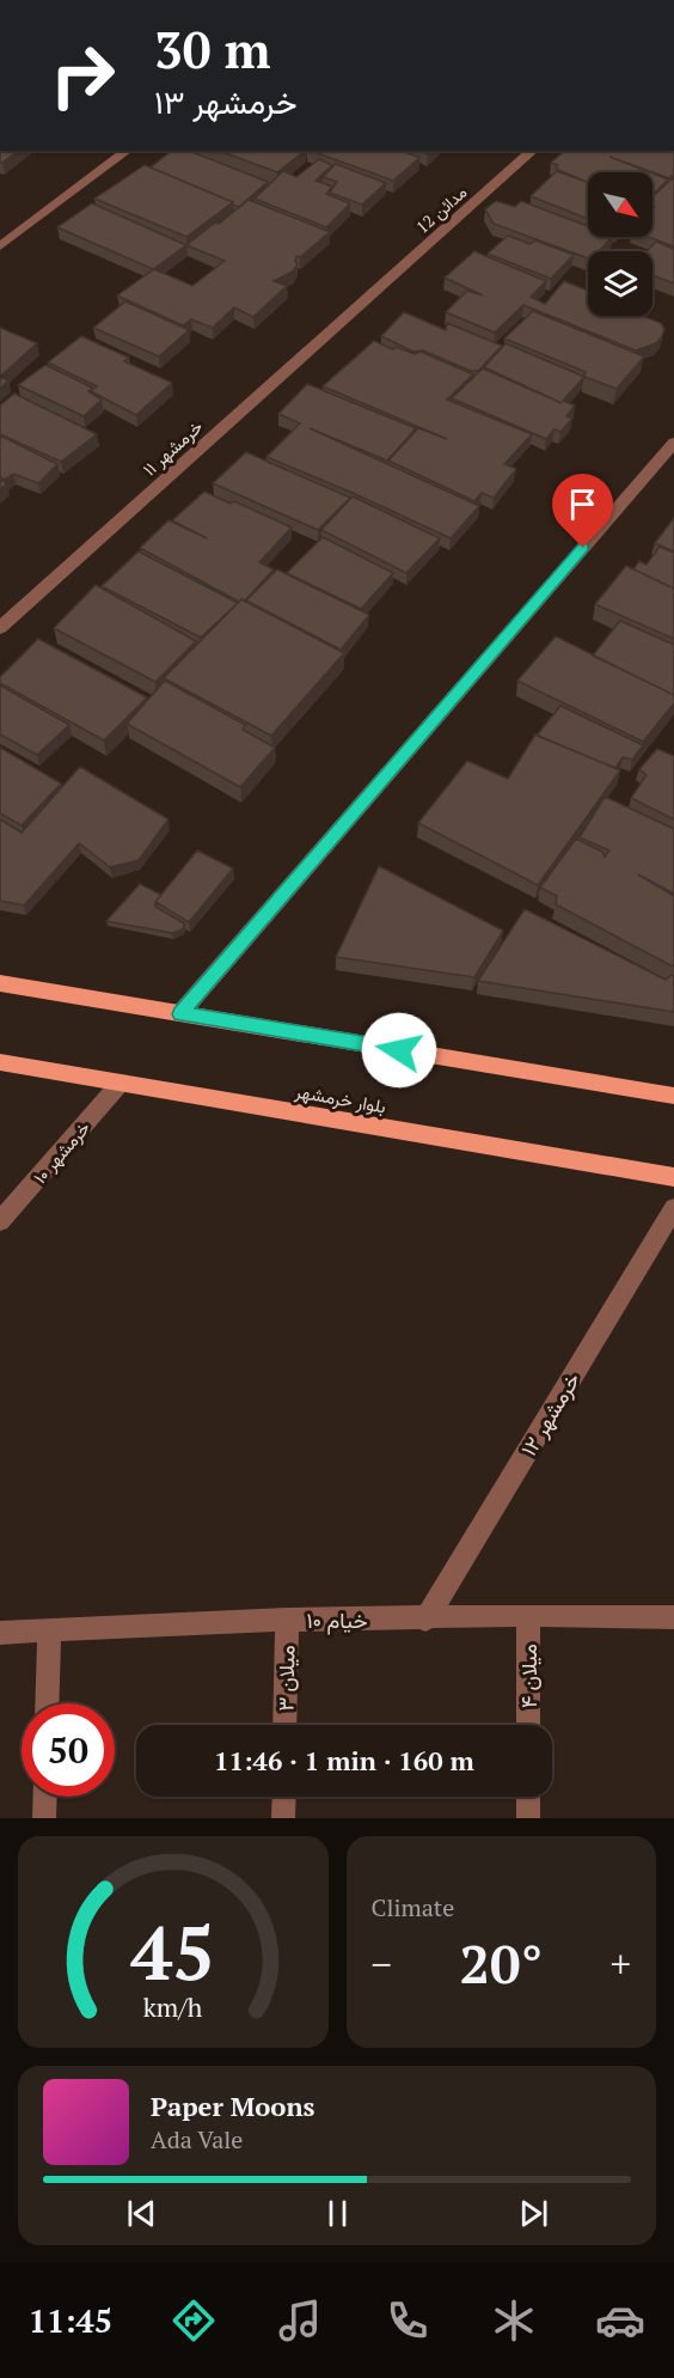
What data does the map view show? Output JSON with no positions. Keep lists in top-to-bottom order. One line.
{"streets":{"main road":["بلوار خرمشهر"],"street":["مدائن 12","خرمشهر ۱۱","خرمشهر ۱۰","خرمشهر ۱۲","خیام ۱۰","میلان ۴","میلان ۳"]},"crossings":[["مدائن 12","خرمشهر ۱۱"],["بلوار خرمشهر","خرمشهر ۱۰"],["خرمشهر ۱۲","خیام ۱۰"],["خیام ۱۰","میلان ۴"],["خیام ۱۰","میلان ۳"]],"north":"bottom right","page":{"turn":["30 m","خرمشهر ۱۳"],"limit":"50","trip":"11:46 · 1 min · 160 m","tile":"Climate","heat":["−","20°","+"],"song":["Paper Moons","Ada Vale"],"tabs":"11:45","gauge":["45","km/h"]}}
